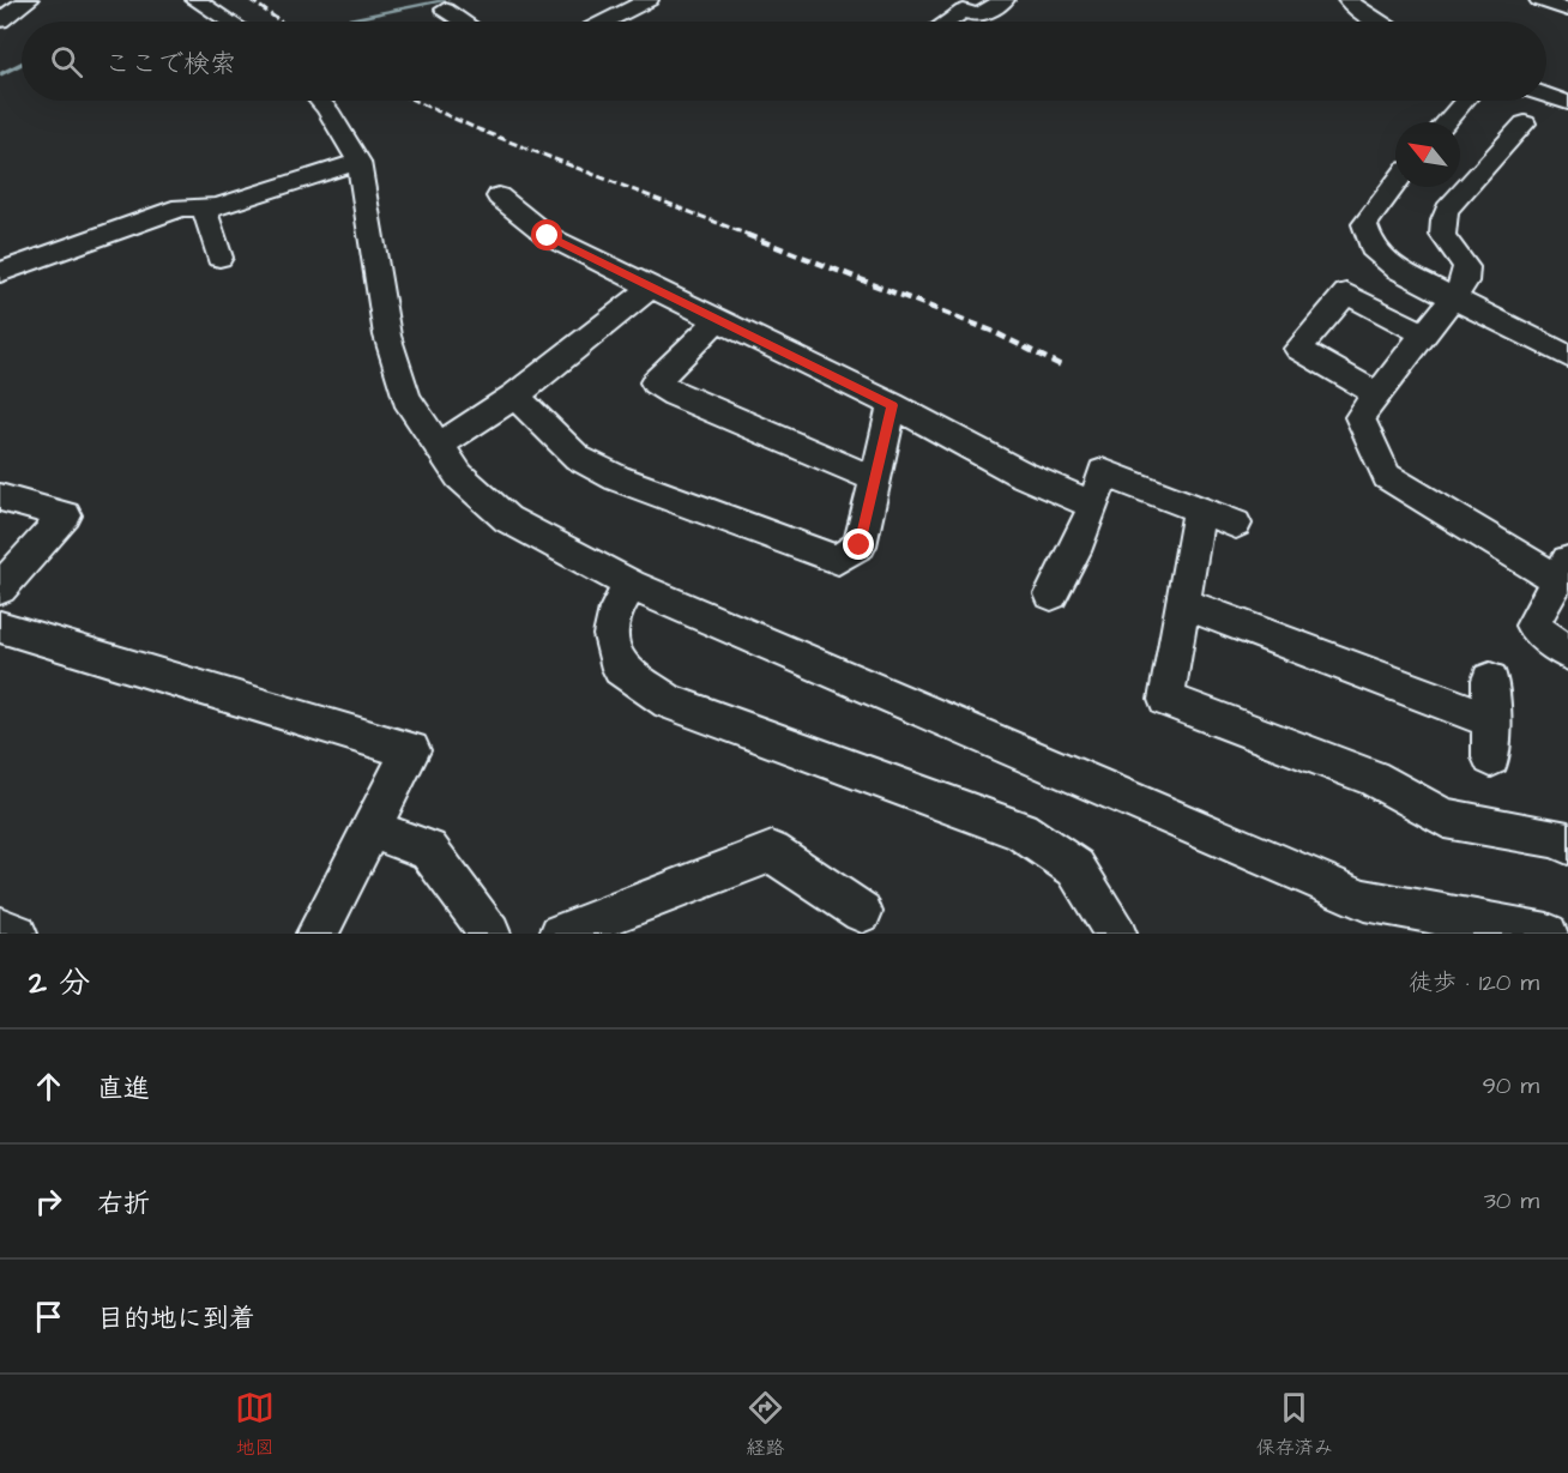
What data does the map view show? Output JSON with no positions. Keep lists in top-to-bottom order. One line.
{"north":"top left","page":{"search":"ここで検索","heading":["2 分","徒歩 · 120 m"],"list":[["直進","90 m"],["右折","30 m"],"目的地に到着"],"nav":["地図","経路","保存済み"]}}
